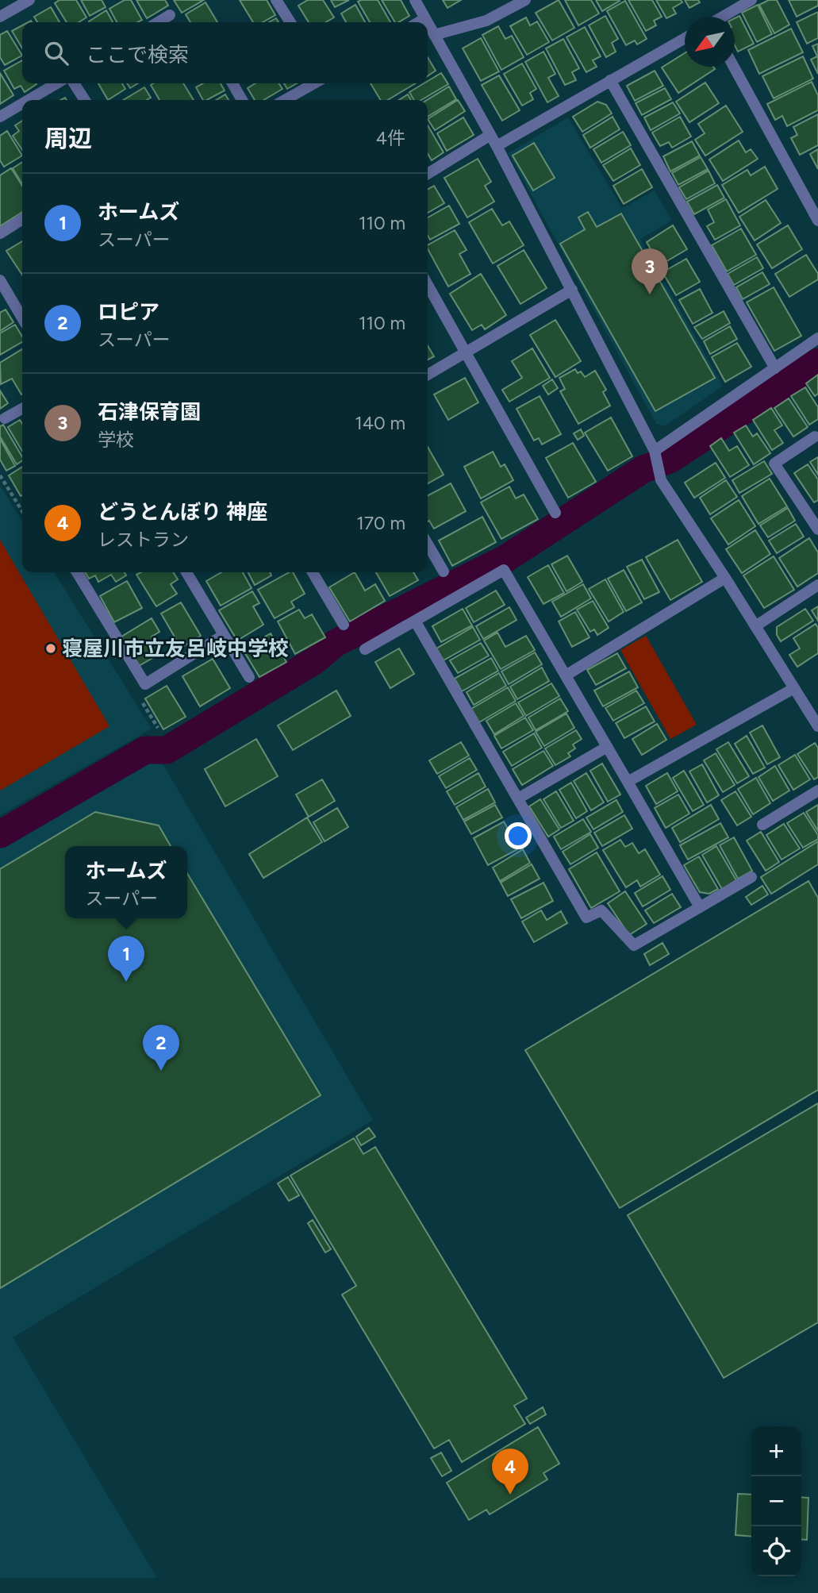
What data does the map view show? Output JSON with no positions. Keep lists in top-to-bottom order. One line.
{"places":["寝屋川市立友呂岐中学校"],"north":"bottom left","page":{"search":"ここで検索","heading":["周辺","4件"],"list":[{"mark":"1","name":"ホームズ","note":"スーパー","value":"110 m"},{"mark":"2","name":"ロピア","note":"スーパー","value":"110 m"},{"mark":"3","name":"石津保育園","note":"学校","value":"140 m"},{"mark":"4","name":"どうとんぼり 神座","note":"レストラン","value":"170 m"}],"pins":["3","1","2","4"],"popup":["ホームズ","スーパー"],"map_buttons":["+","−"]}}
